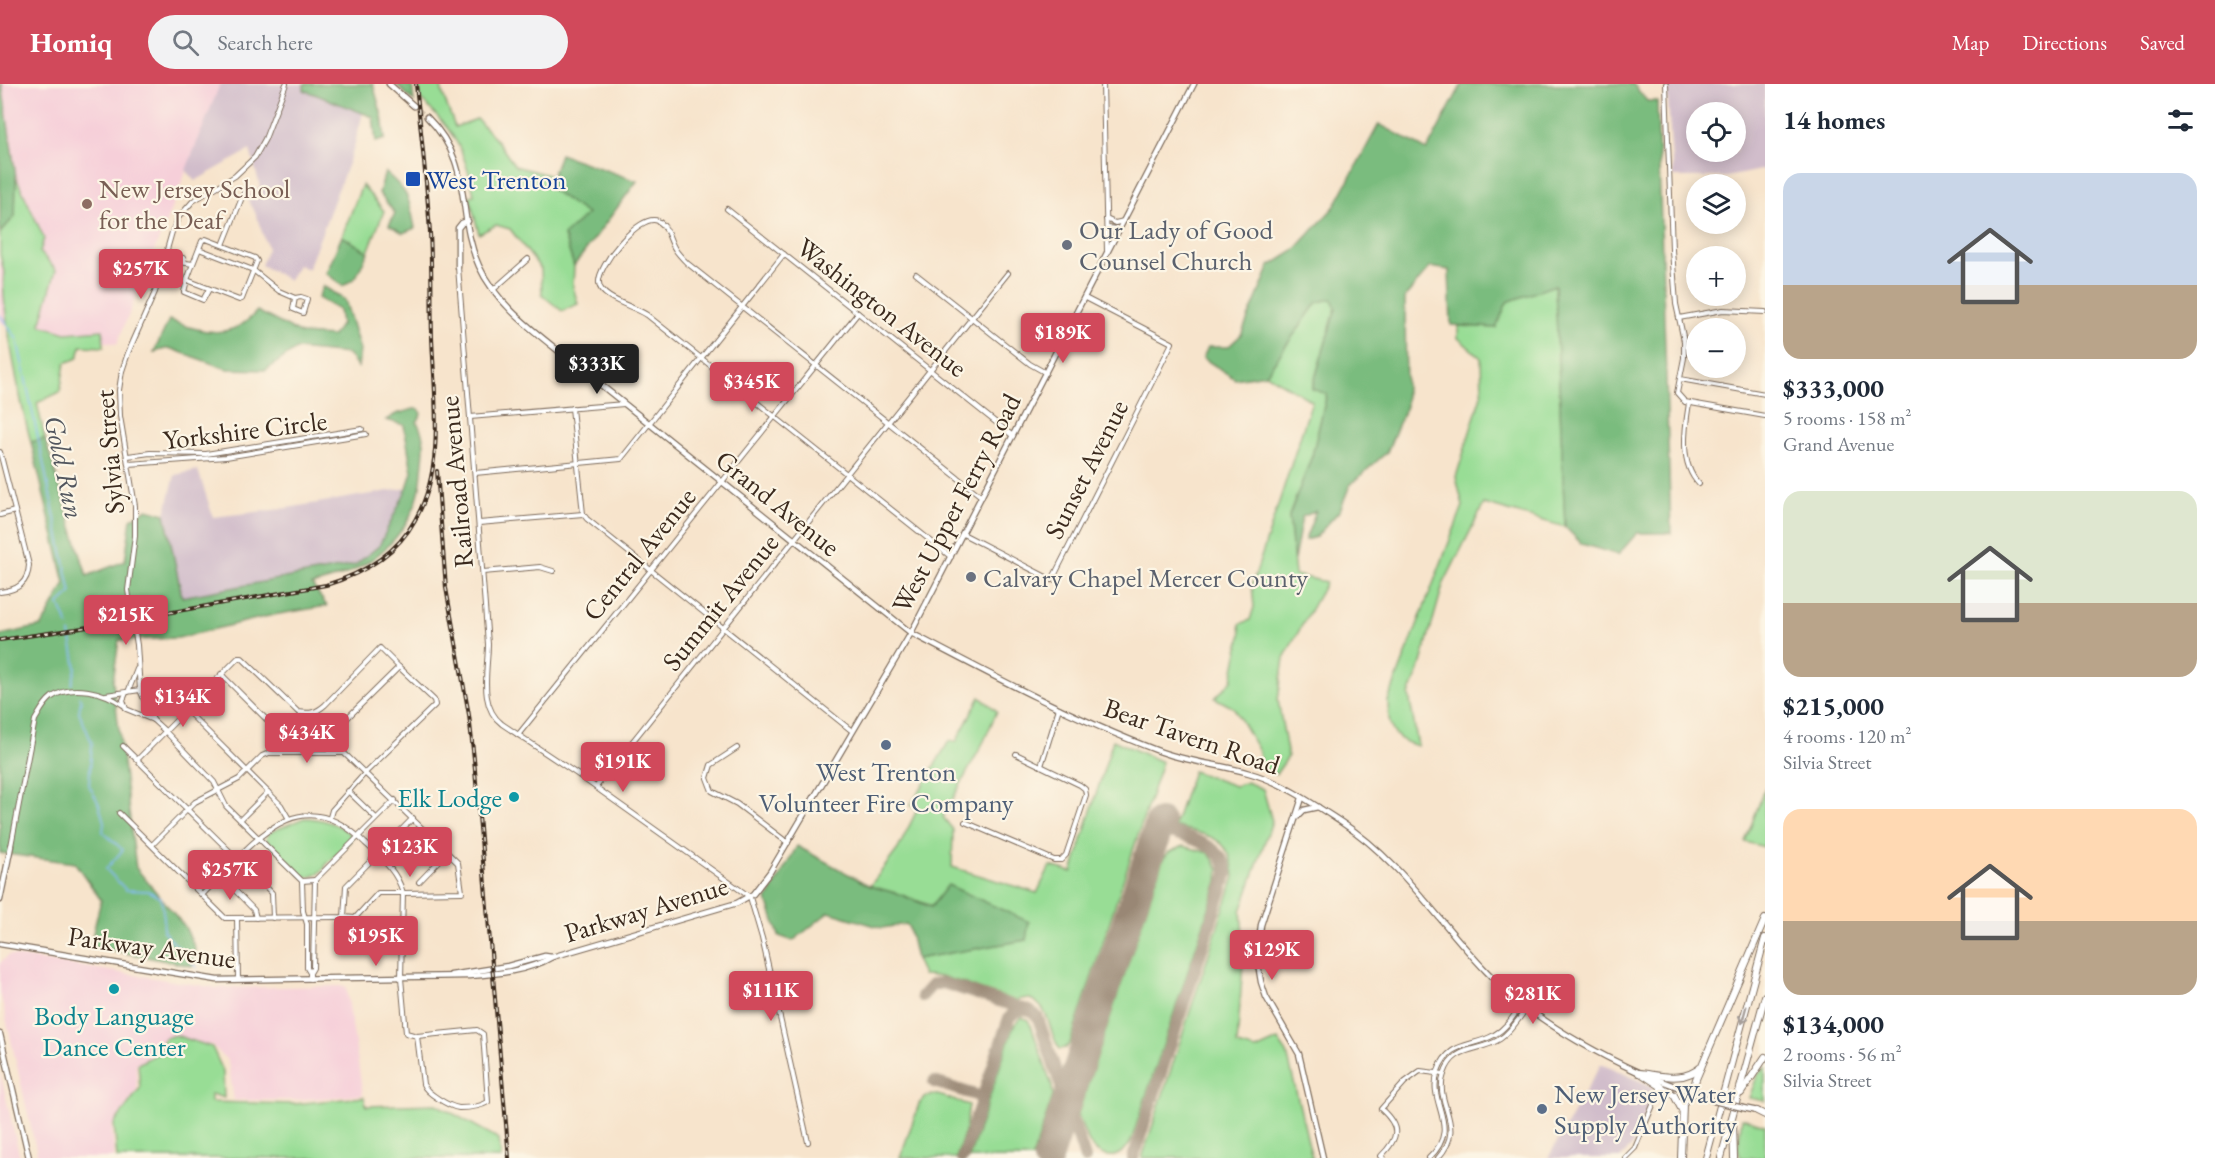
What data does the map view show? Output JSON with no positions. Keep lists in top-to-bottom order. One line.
{"streets":{"main road":["Grand Avenue","West Upper Ferry Road","Bear Tavern Road","Parkway Avenue"],"street":["Washington Avenue","Yorkshire Circle","Sylvia Street","Sunset Avenue","Railroad Avenue","Central Avenue","Summit Avenue"]},"crossings":[["Washington Avenue","West Upper Ferry Road"],["Washington Avenue","Central Avenue"],["Washington Avenue","Summit Avenue"],["Yorkshire Circle","Sylvia Street"],["Sunset Avenue","West Upper Ferry Road"],["Railroad Avenue","Central Avenue"],["Grand Avenue","West Upper Ferry Road"],["Grand Avenue","Central Avenue"],["Grand Avenue","Summit Avenue"],["Grand Avenue","Bear Tavern Road"],["West Upper Ferry Road","Bear Tavern Road"],["West Upper Ferry Road","Parkway Avenue"]],"water":["Gold Run"],"places":{"transit":["West Trenton"],"other":["New Jersey School for the Deaf","Our Lady of Good Counsel Church","Calvary Chapel Mercer County","West Trenton Volunteer Fire Company","Elk Lodge","Body Language Dance Center","New Jersey Water Supply Authority"]},"page":{"header":"Homiq","search":"Search here","nav":["Map","Directions","Saved"],"heading":"14 homes","map_buttons":["+","−"],"list":[{"name":"$333,000","note":"5 rooms · 158 m² · Grand Avenue"},{"name":"$215,000","note":"4 rooms · 120 m² · Silvia Street"},{"name":"$134,000","note":"2 rooms · 56 m² · Silvia Street"}],"price":["$257K","$189K","$333K","$345K","$215K","$134K","$434K","$191K","$123K","$257K","$195K","$129K","$111K","$281K"]}}
